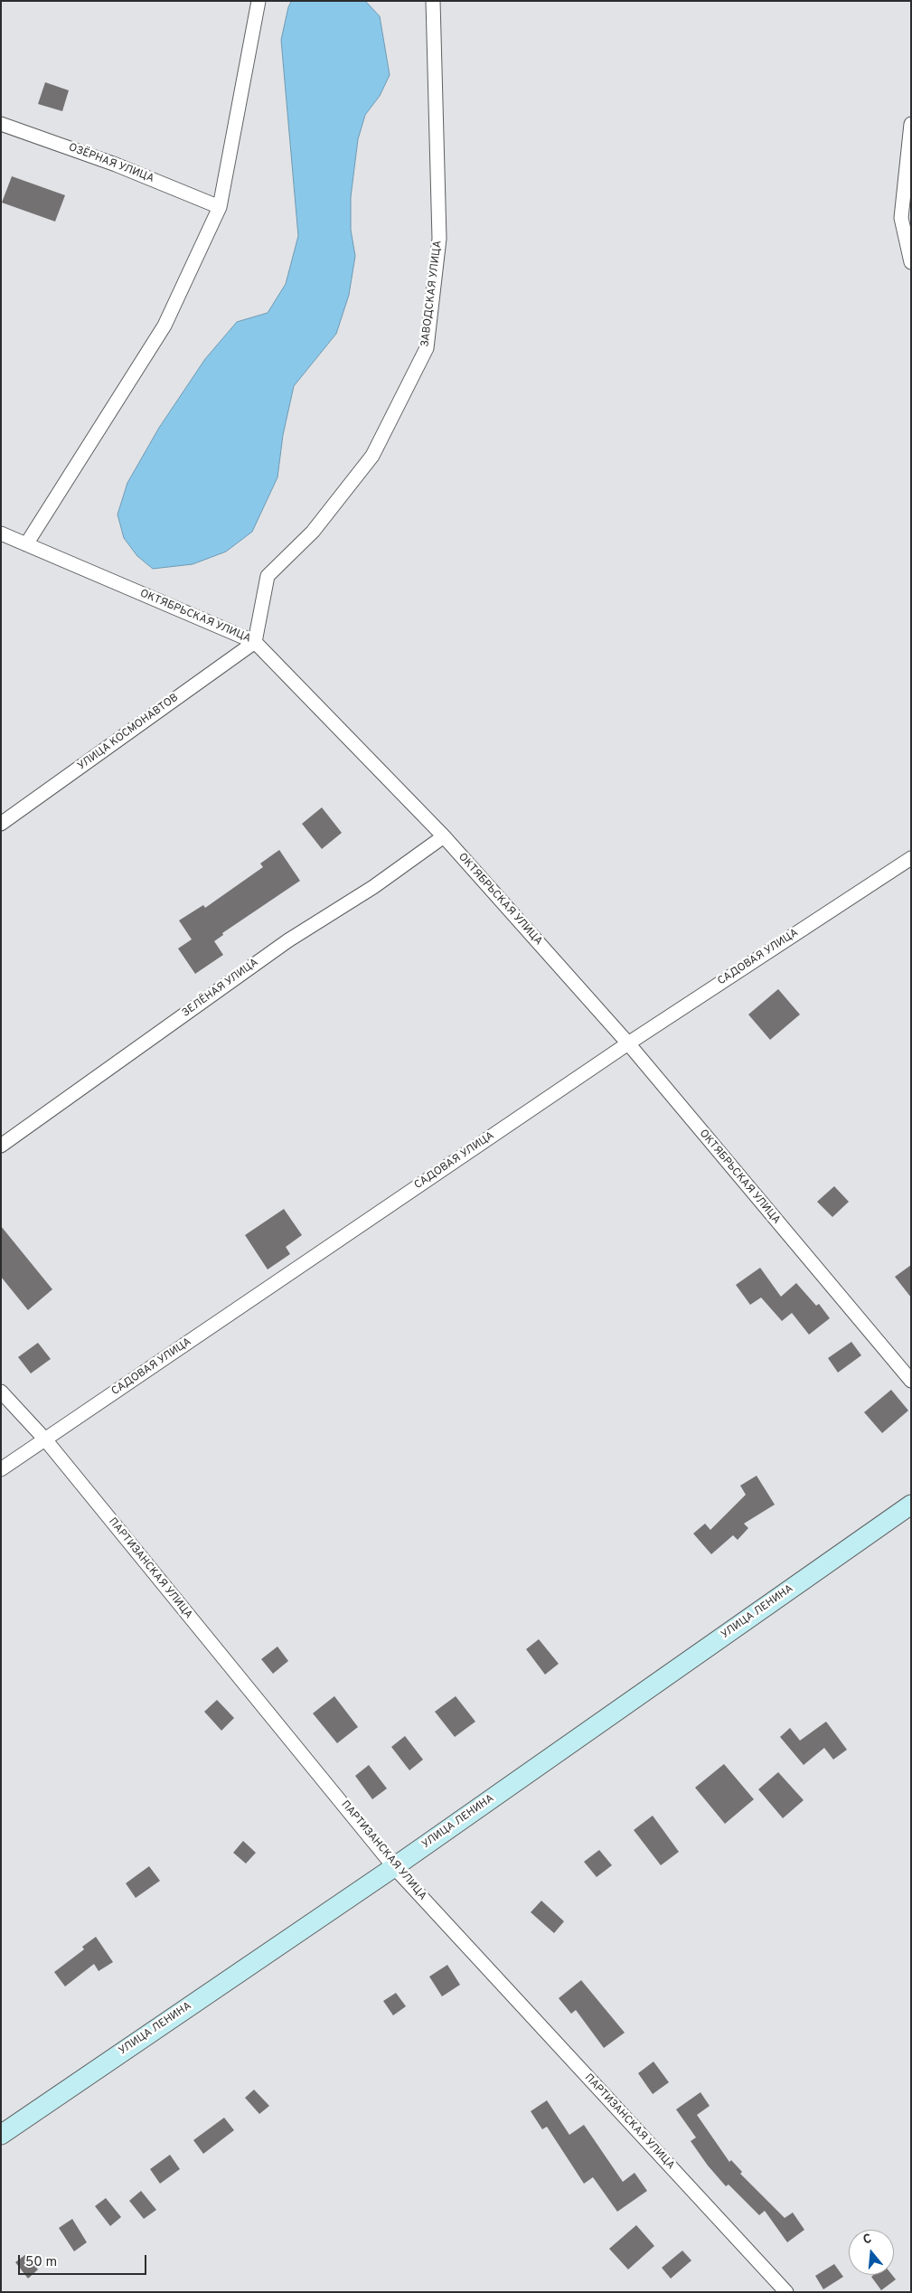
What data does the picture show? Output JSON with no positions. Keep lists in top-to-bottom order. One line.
{"streets":{"street":["ОЗЁРНАЯ УЛИЦА","ЗАВОДСКАЯ УЛИЦА","ОКТЯБРЬСКАЯ УЛИЦА","УЛИЦА КОСМОНАВТОВ","САДОВАЯ УЛИЦА","ЗЕЛЁНАЯ УЛИЦА","ПАРТИЗАНСКАЯ УЛИЦА","УЛИЦА ЛЕНИНА"]},"crossings":[["ЗАВОДСКАЯ УЛИЦА","ОКТЯБРЬСКАЯ УЛИЦА"],["ЗАВОДСКАЯ УЛИЦА","УЛИЦА КОСМОНАВТОВ"],["ОКТЯБРЬСКАЯ УЛИЦА","УЛИЦА КОСМОНАВТОВ"],["ОКТЯБРЬСКАЯ УЛИЦА","САДОВАЯ УЛИЦА"],["ОКТЯБРЬСКАЯ УЛИЦА","ЗЕЛЁНАЯ УЛИЦА"],["САДОВАЯ УЛИЦА","ПАРТИЗАНСКАЯ УЛИЦА"],["ПАРТИЗАНСКАЯ УЛИЦА","УЛИЦА ЛЕНИНА"]],"scale_bar":"50 m","north":"top"}
